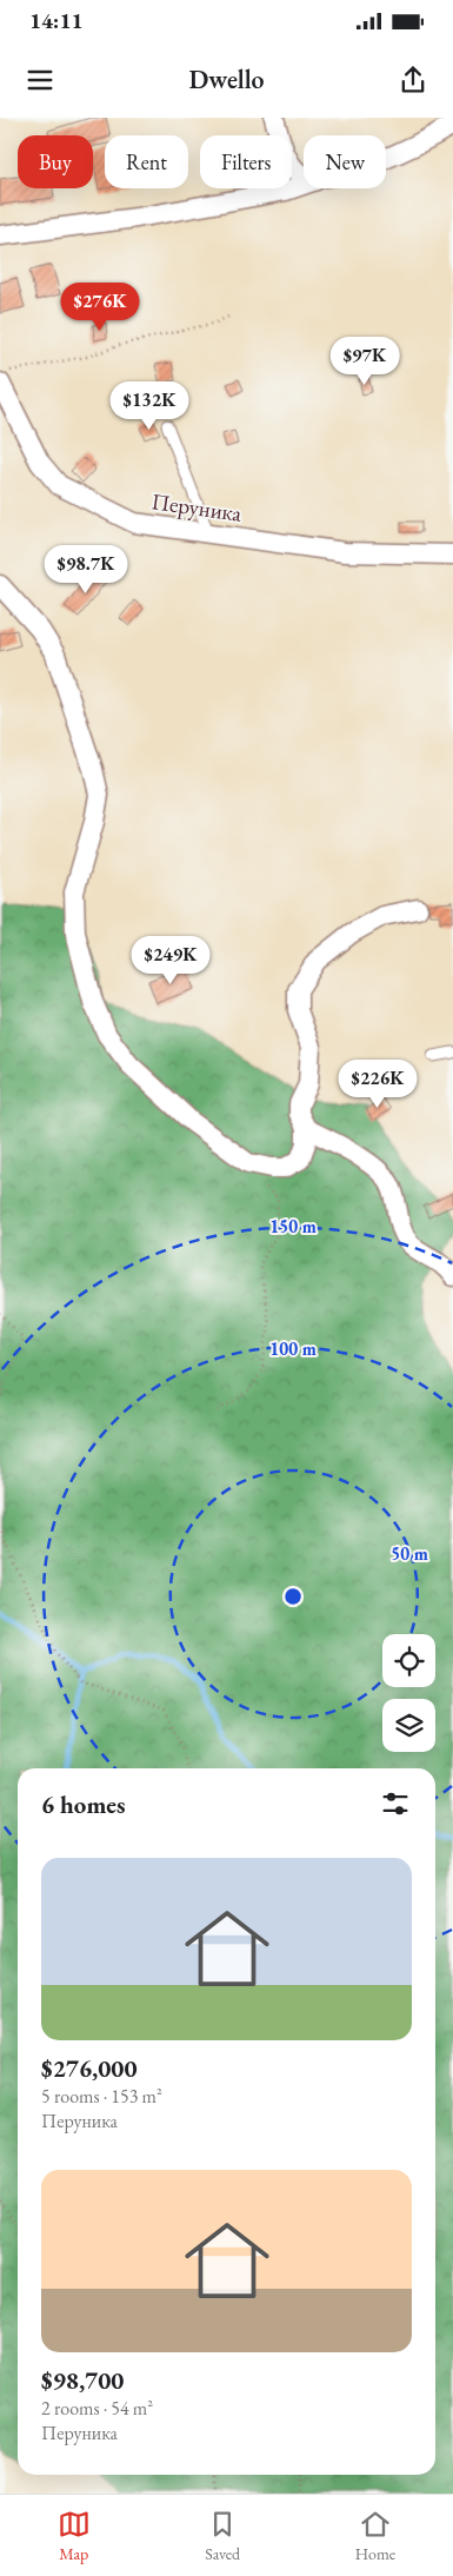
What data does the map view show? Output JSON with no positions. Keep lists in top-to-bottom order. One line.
{"streets":{"street":["Перуника"]},"page":{"status":"14:11","header":"Dwello","chip":["Buy","Rent","Filters","New"],"price":["$276K","$97K","$132K","$98.7K","$249K","$226K"],"heading":"6 homes","list":[{"name":"$276,000","note":"5 rooms · 153 m² · Перуника"},{"name":"$98,700","note":"2 rooms · 54 m² · Перуника"}],"tabs":["Map","Saved","Home"]},"rings":["150 m","100 m","50 m"]}
